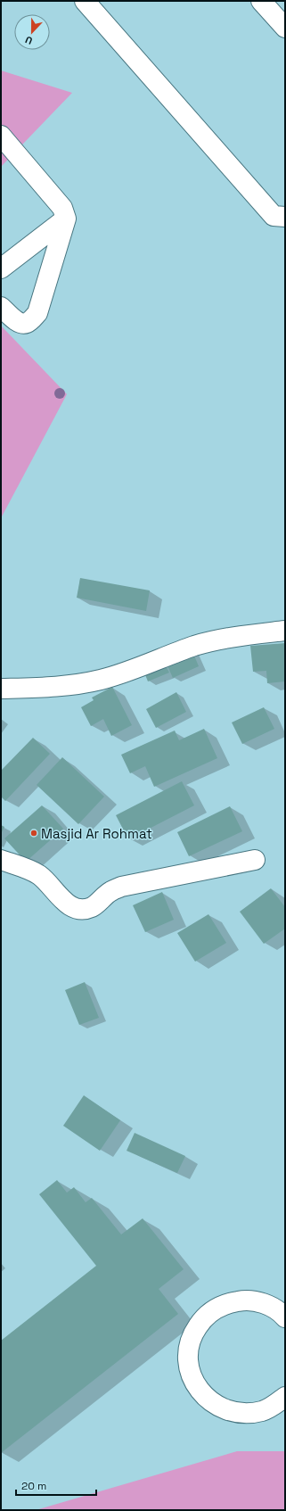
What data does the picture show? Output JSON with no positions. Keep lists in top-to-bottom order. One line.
{"places":["Masjid Ar Rohmat"],"scale_bar":"20 m","north":"bottom"}
